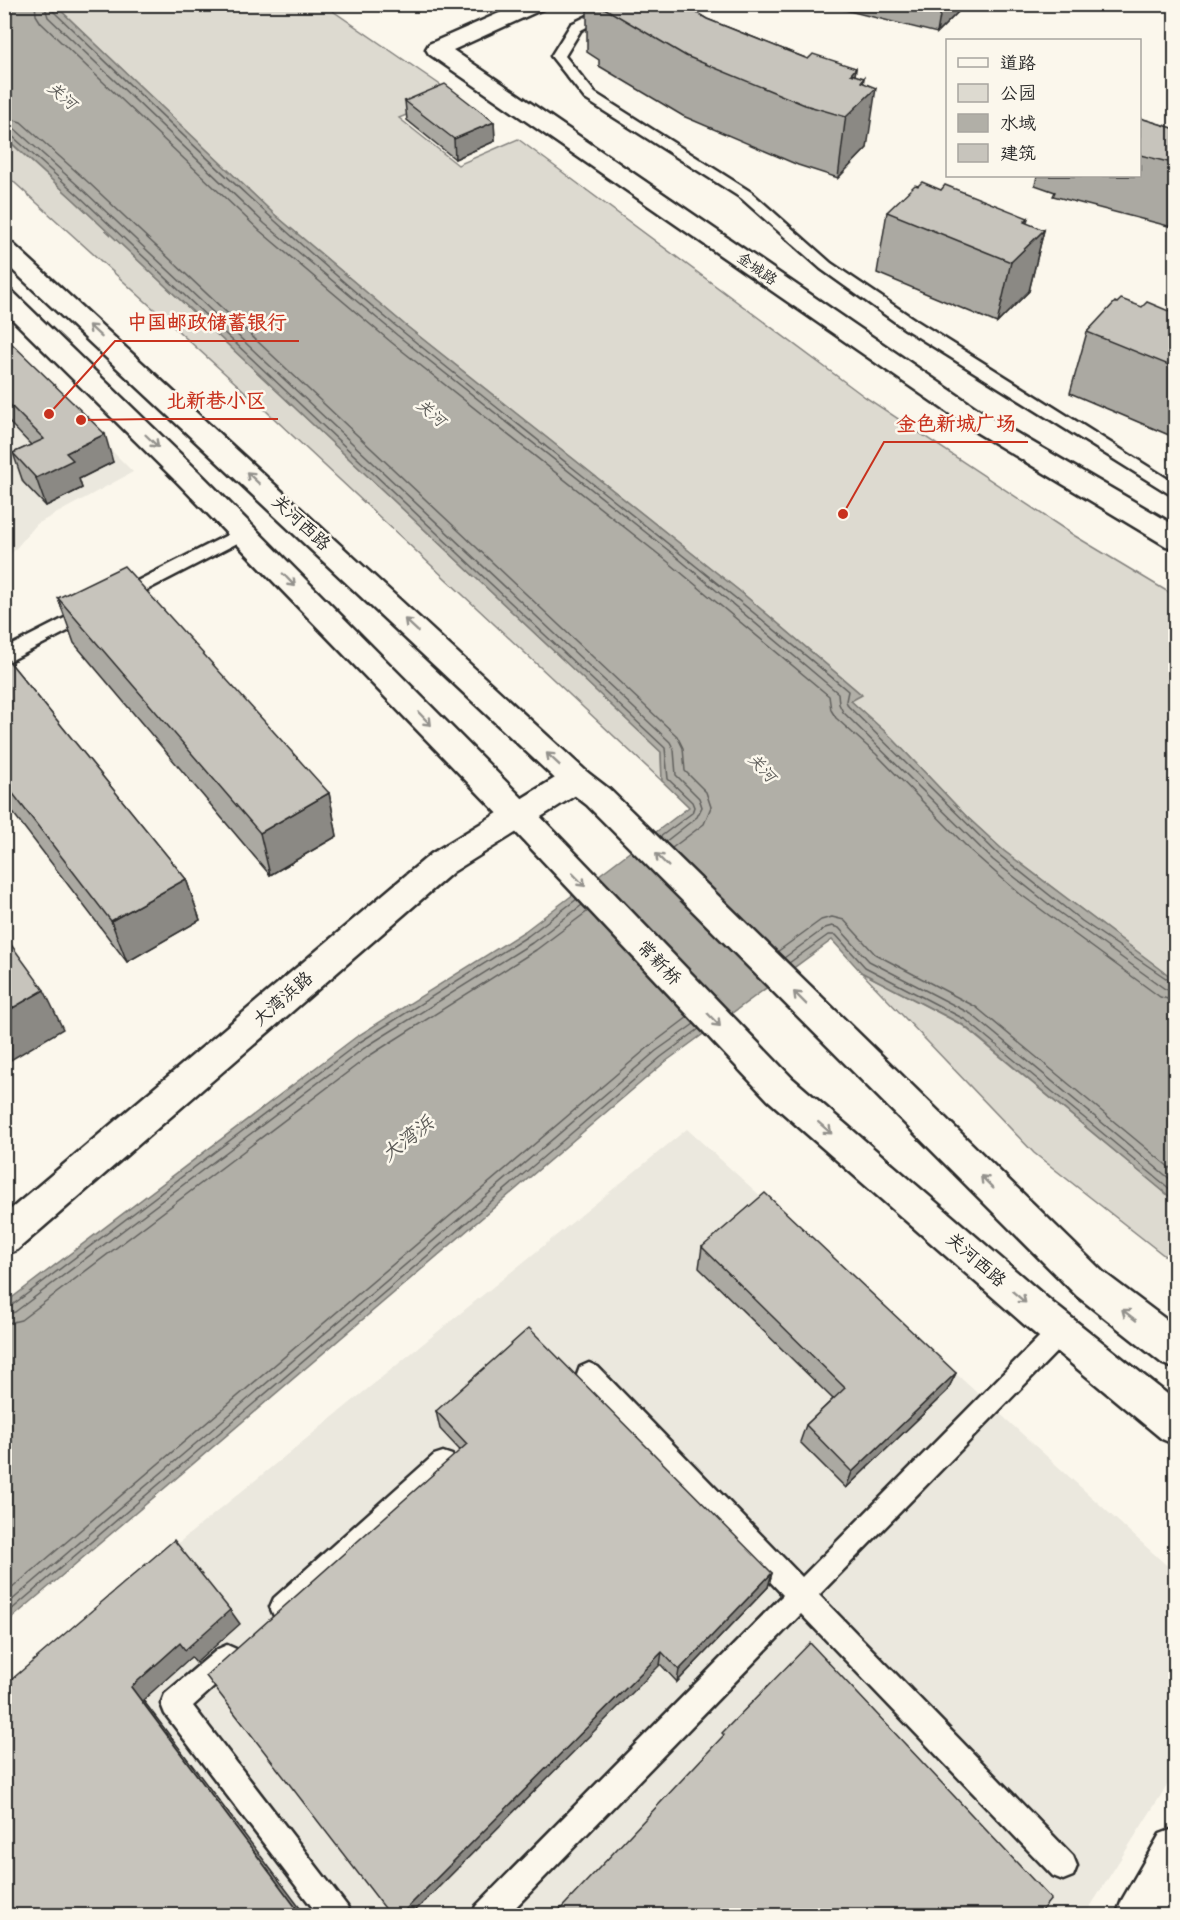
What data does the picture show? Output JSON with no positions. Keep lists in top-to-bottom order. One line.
{"streets":{"main road":["金城路","关河西路","常新桥","大湾浜路"]},"crossings":[["关河西路","常新桥"],["关河西路","大湾浜路"],["常新桥","大湾浜路"]],"water":["关河","大湾浜"],"places":["中国邮政储蓄银行","北新巷小区","金色新城广场"],"legend":["道路","公园","水域","建筑"]}
